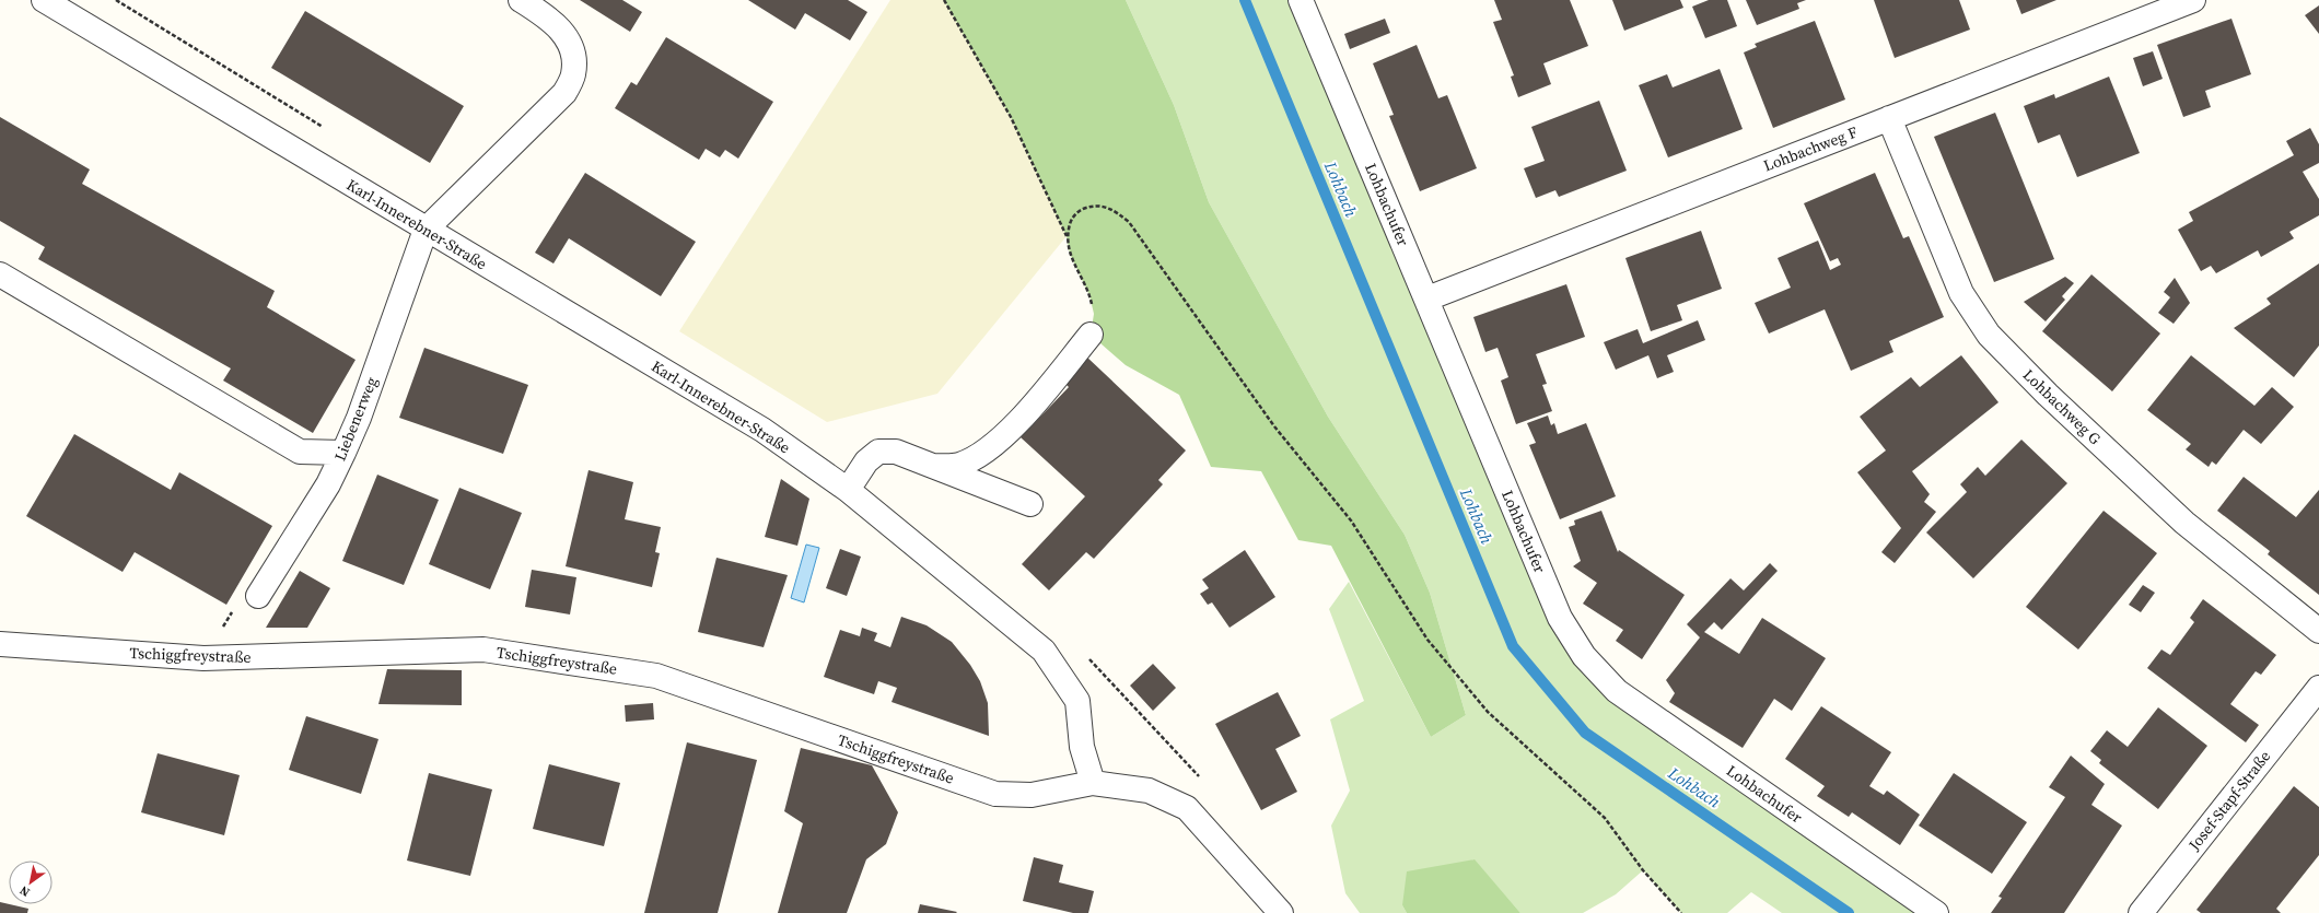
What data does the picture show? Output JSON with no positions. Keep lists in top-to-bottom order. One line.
{"streets":{"street":["Lohbachweg F","Lohbachufer","Karl-Innerebner-Straße","Lohbachweg G","Liebenerweg","Tschiggfreystraße","Josef-Stapf-Straße"]},"crossings":[["Lohbachweg F","Lohbachufer"],["Lohbachweg F","Lohbachweg G"],["Karl-Innerebner-Straße","Liebenerweg"],["Karl-Innerebner-Straße","Tschiggfreystraße"]],"water":["Lohbach"],"north":"bottom left"}
